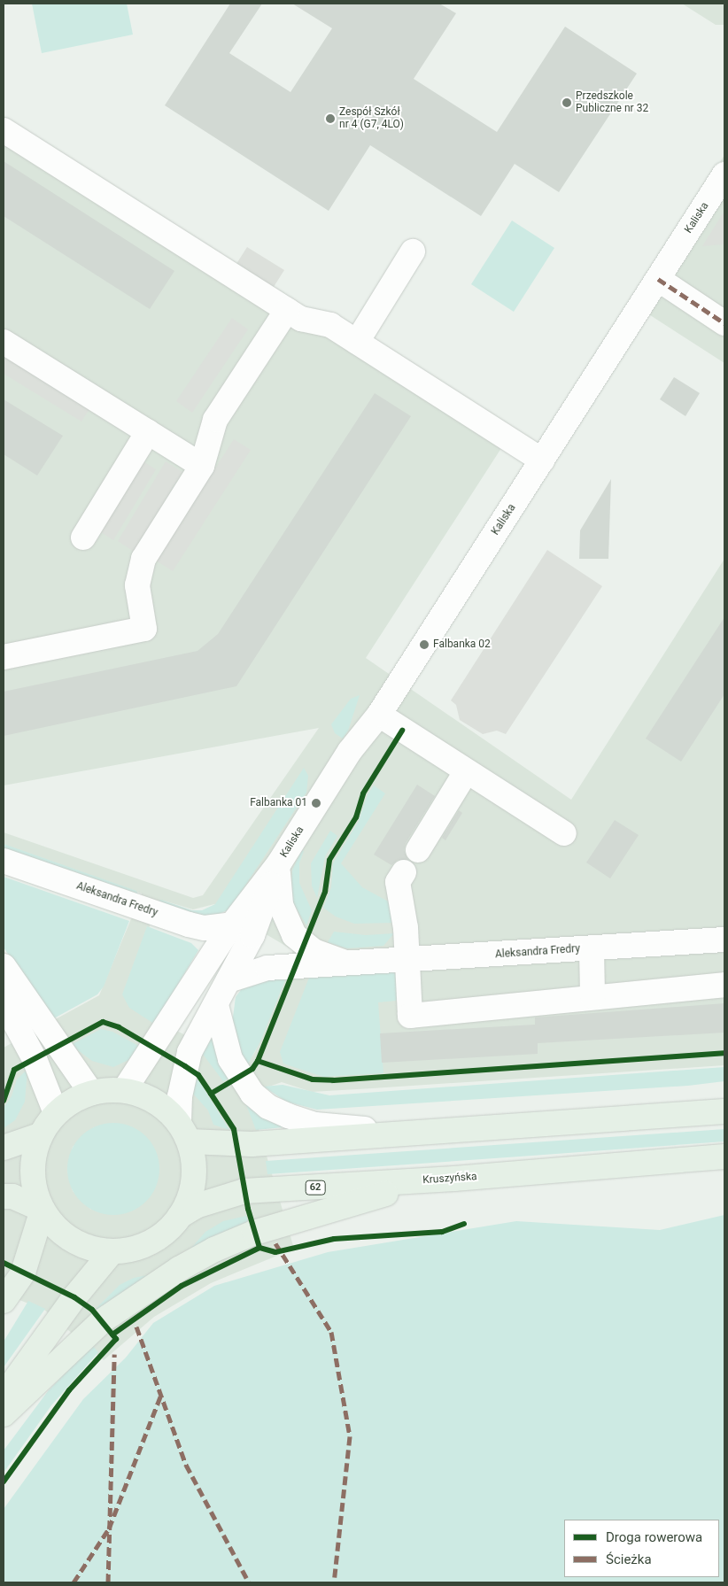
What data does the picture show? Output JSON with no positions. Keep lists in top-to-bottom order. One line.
{"streets":{"main road":["Kruszyńska","62"],"street":["Kaliska","Aleksandra Fredry"]},"crossings":[["Kaliska","Aleksandra Fredry"],["Kaliska","62"],["Kruszyńska","62"]],"places":["Przedszkole Publiczne nr 32","Zespół Szkół nr 4 (G7, 4LO)","Falbanka 02","Falbanka 01"],"legend":["Droga rowerowa","Ścieżka"]}
